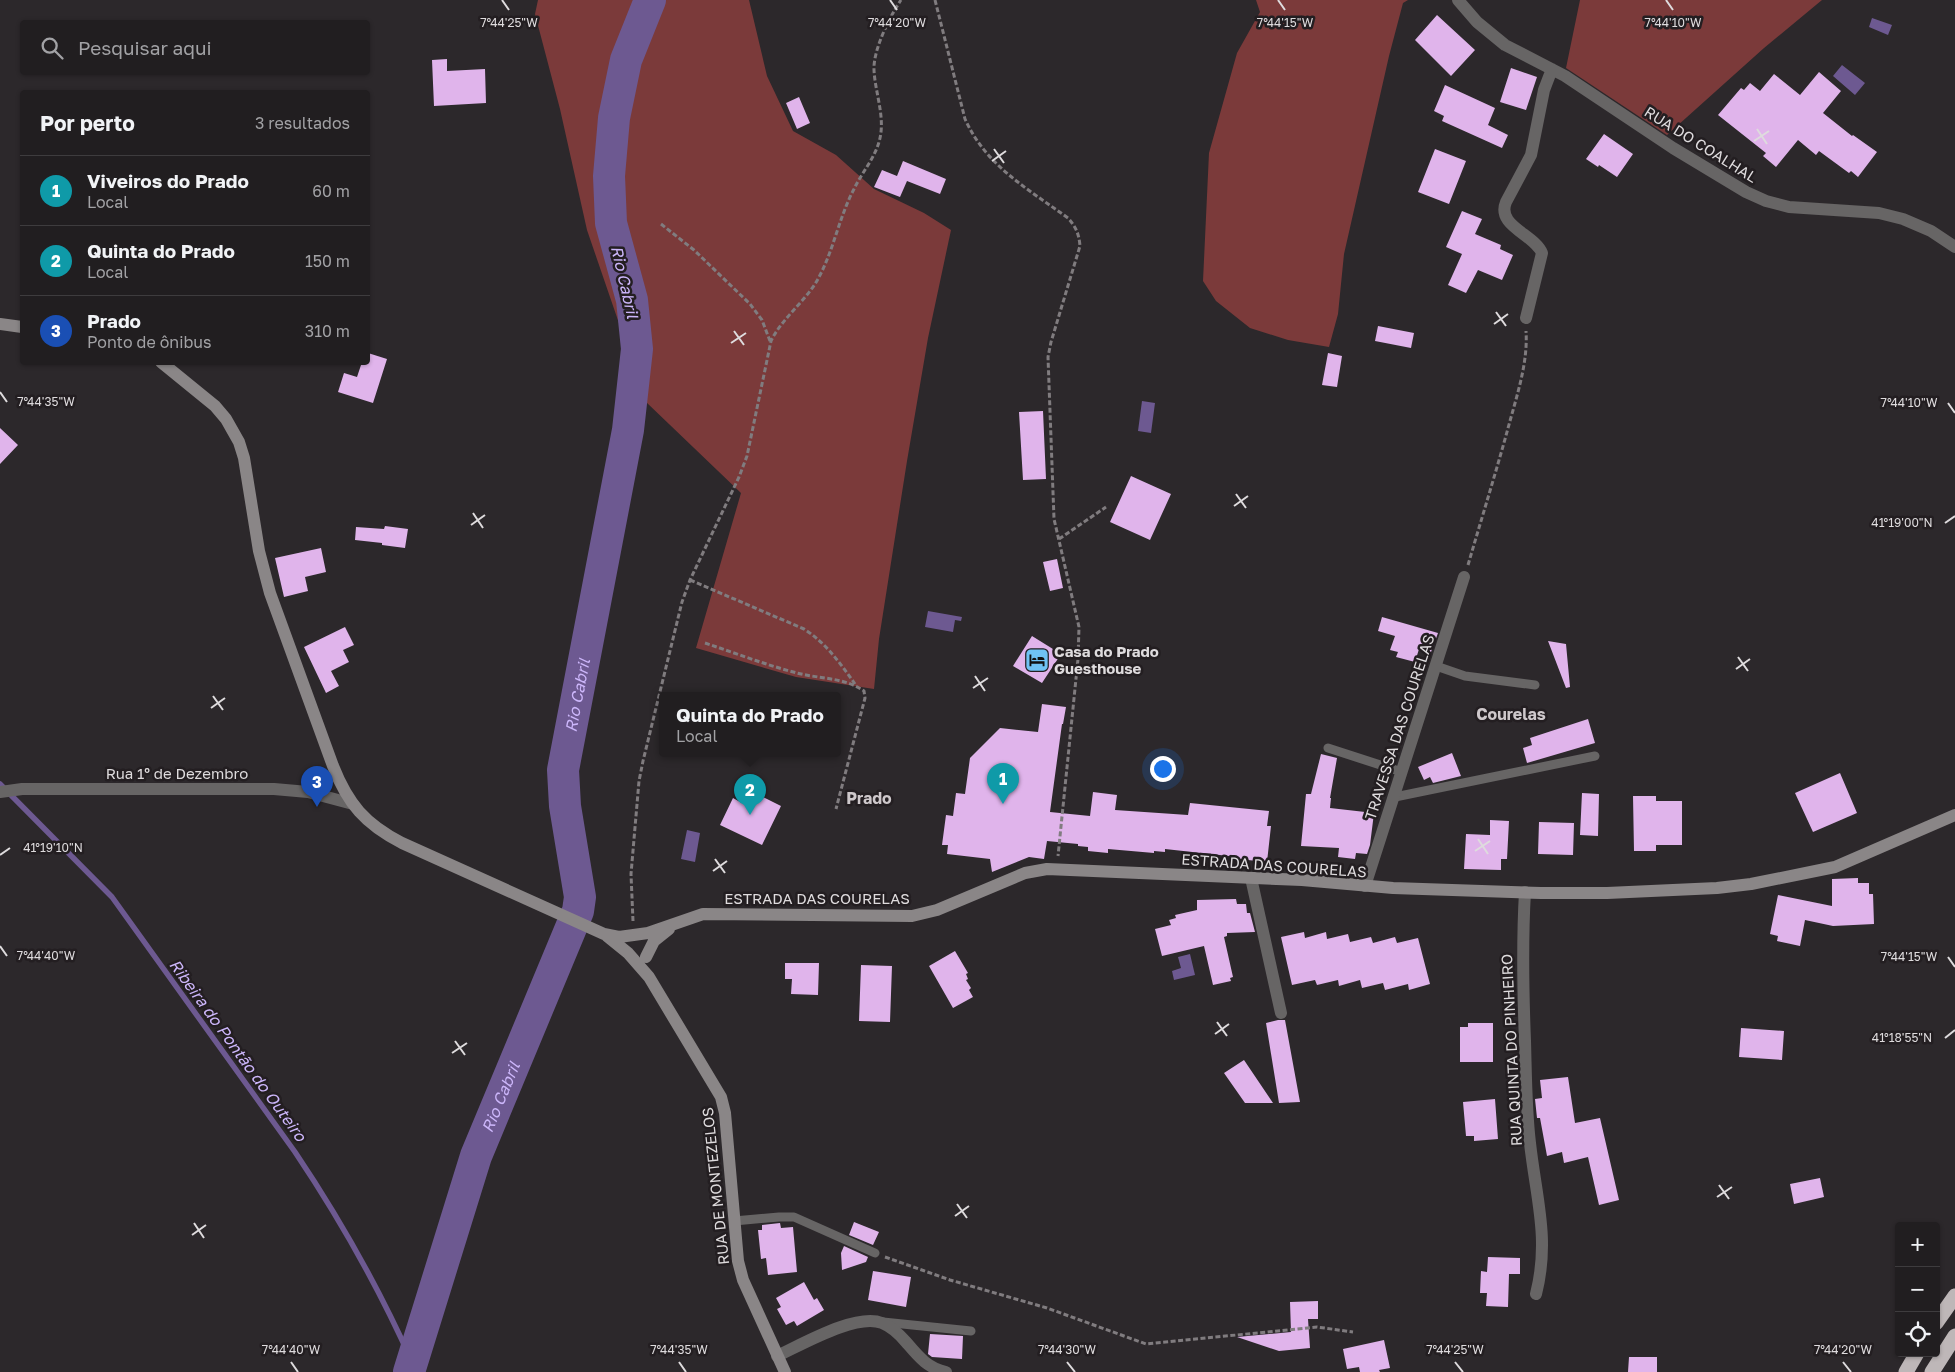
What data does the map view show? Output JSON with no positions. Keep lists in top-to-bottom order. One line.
{"streets":{"main road":["ESTRADA DAS COURELAS","RUA DE MONTEZELOS"],"street":["RUA DO COALHAL","TRAVESSA DAS COURELAS","Rua 1º de Dezembro","RUA QUINTA DO PINHEIRO"]},"crossings":[["TRAVESSA DAS COURELAS","ESTRADA DAS COURELAS"],["ESTRADA DAS COURELAS","RUA QUINTA DO PINHEIRO"]],"districts":["Courelas","Prado"],"water":["Rio Cabril","Ribeira do Pontão do Outeiro"],"places":{"hotel":["Casa do Prado Guesthouse"]},"page":{"search":"Pesquisar aqui","heading":["Por perto","3 resultados"],"list":[{"mark":"1","name":"Viveiros do Prado","note":"Local","value":"60 m"},{"mark":"2","name":"Quinta do Prado","note":"Local","value":"150 m"},{"mark":"3","name":"Prado","note":"Ponto de ônibus","value":"310 m"}],"popup":["Quinta do Prado","Local"],"pins":["1","3","2"],"map_buttons":["+","−"]},"coordinates":["7°44'25\"W","7°44'15\"W","7°44'20\"W","7°44'10\"W","7°44'35\"W","41°19'00\"N","41°19'10\"N","7°44'40\"W","41°18'55\"N","7°44'30\"W"]}
